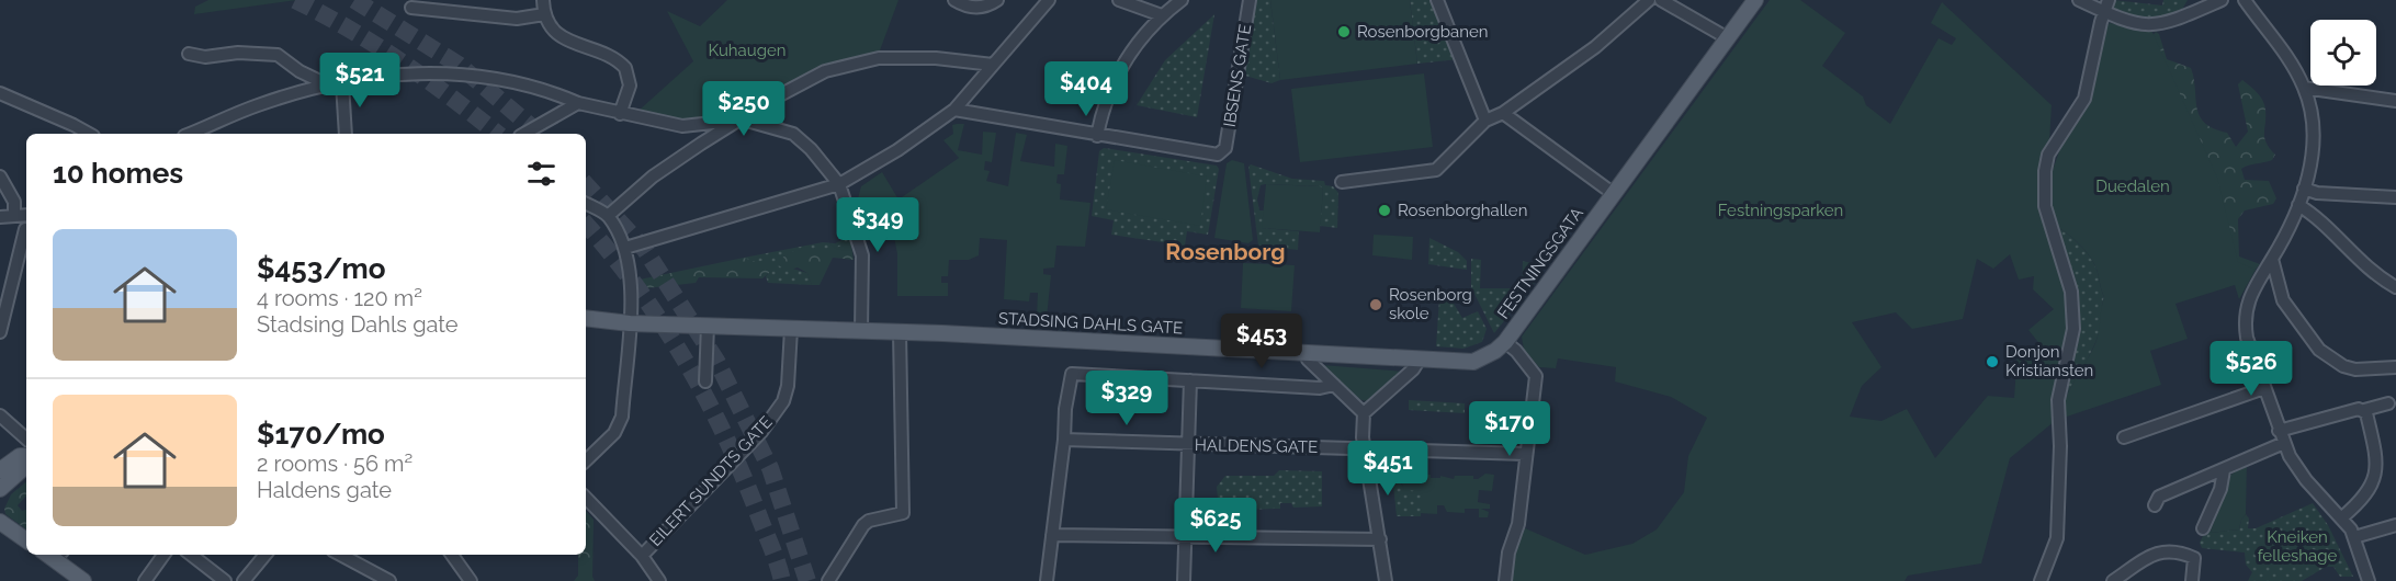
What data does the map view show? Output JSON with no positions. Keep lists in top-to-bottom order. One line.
{"streets":{"main road":["FESTNINGSGATA","STADSING DAHLS GATE"],"street":["IBSENS GATE","HALDENS GATE","EILERT SUNDTS GATE"]},"crossings":[["FESTNINGSGATA","STADSING DAHLS GATE"],["FESTNINGSGATA","HALDENS GATE"],["STADSING DAHLS GATE","EILERT SUNDTS GATE"]],"districts":["Rosenborg"],"parks":["Kuhaugen","Duedalen","Festningsparken","Kneiken felleshage"],"places":["Rosenborgbanen","Rosenborghallen","Rosenborg skole","Donjon Kristiansten"],"page":{"price":["$521","$404","$250","$349","$453","$526","$329","$170","$451","$625"],"heading":"10 homes","list":[{"name":"$453/mo","note":"4 rooms · 120 m² · Stadsing Dahls gate"},{"name":"$170/mo","note":"2 rooms · 56 m² · Haldens gate"}]}}
